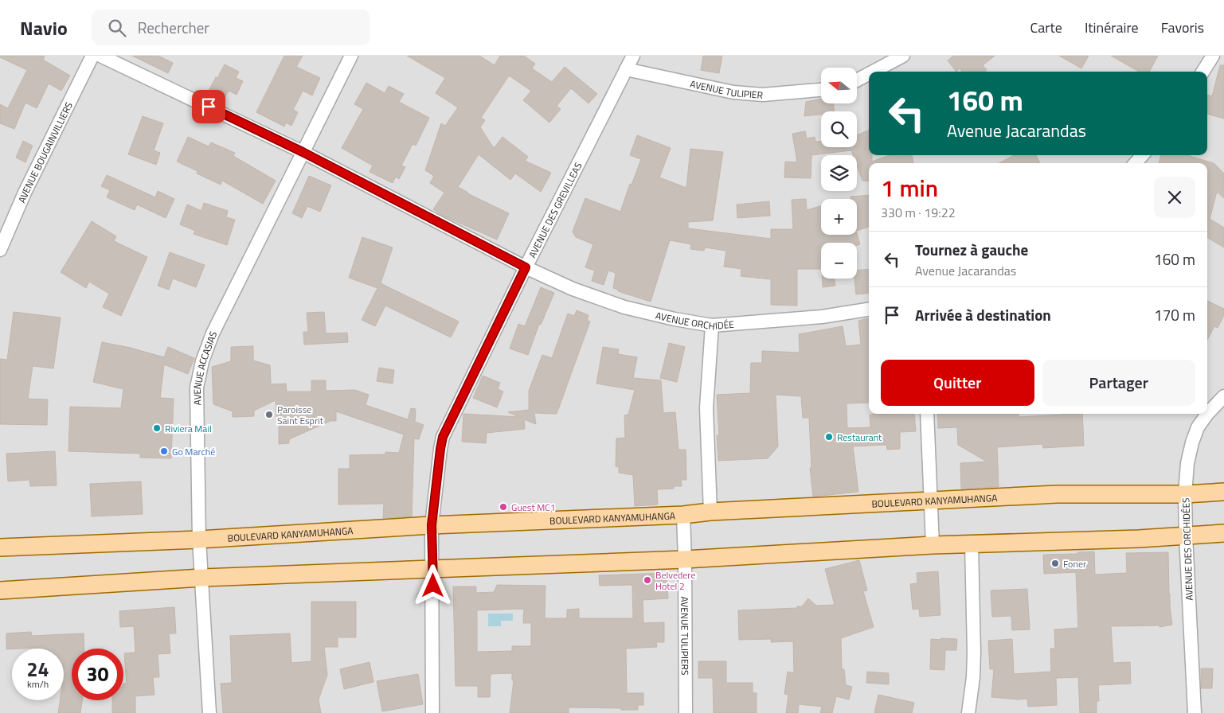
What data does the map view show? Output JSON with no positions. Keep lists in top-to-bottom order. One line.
{"streets":{"main road":["BOULEVARD KANYAMUHANGA"],"street":["AVENUE TULIPIER","AVENUE BOUGAINVILLIERS","AVENUE DES GREVILLEAS","AVENUE ORCHIDÉE","AVENUE ACCASIAS","AVENUE DES ORCHIDÉES","AVENUE TULIPIERS"]},"crossings":[["AVENUE TULIPIER","AVENUE DES GREVILLEAS"],["AVENUE DES GREVILLEAS","AVENUE ORCHIDÉE"],["AVENUE DES GREVILLEAS","BOULEVARD KANYAMUHANGA"],["AVENUE ORCHIDÉE","AVENUE ACCASIAS"],["AVENUE ACCASIAS","BOULEVARD KANYAMUHANGA"],["BOULEVARD KANYAMUHANGA","AVENUE DES ORCHIDÉES"],["BOULEVARD KANYAMUHANGA","AVENUE TULIPIERS"]],"places":["Paroisse Saint Esprit","Riviera Mail","Restaurant","Go Marché","Guest MC1","Foner","Belvedere Hotel 2"],"north":"left","page":{"header":"Navio","search":"Rechercher","nav":["Carte","Itinéraire","Favoris"],"map_buttons":["+","−"],"turn":["160 m","Avenue Jacarandas"],"heading":["1 min","330 m · 19:22"],"list":[{"name":"Tournez à gauche","note":"Avenue Jacarandas","value":"160 m"},{"name":"Arrivée à destination","value":"170 m"}],"buttons":["Quitter","Partager"],"speed":"24 km/h","limit":"30"}}
